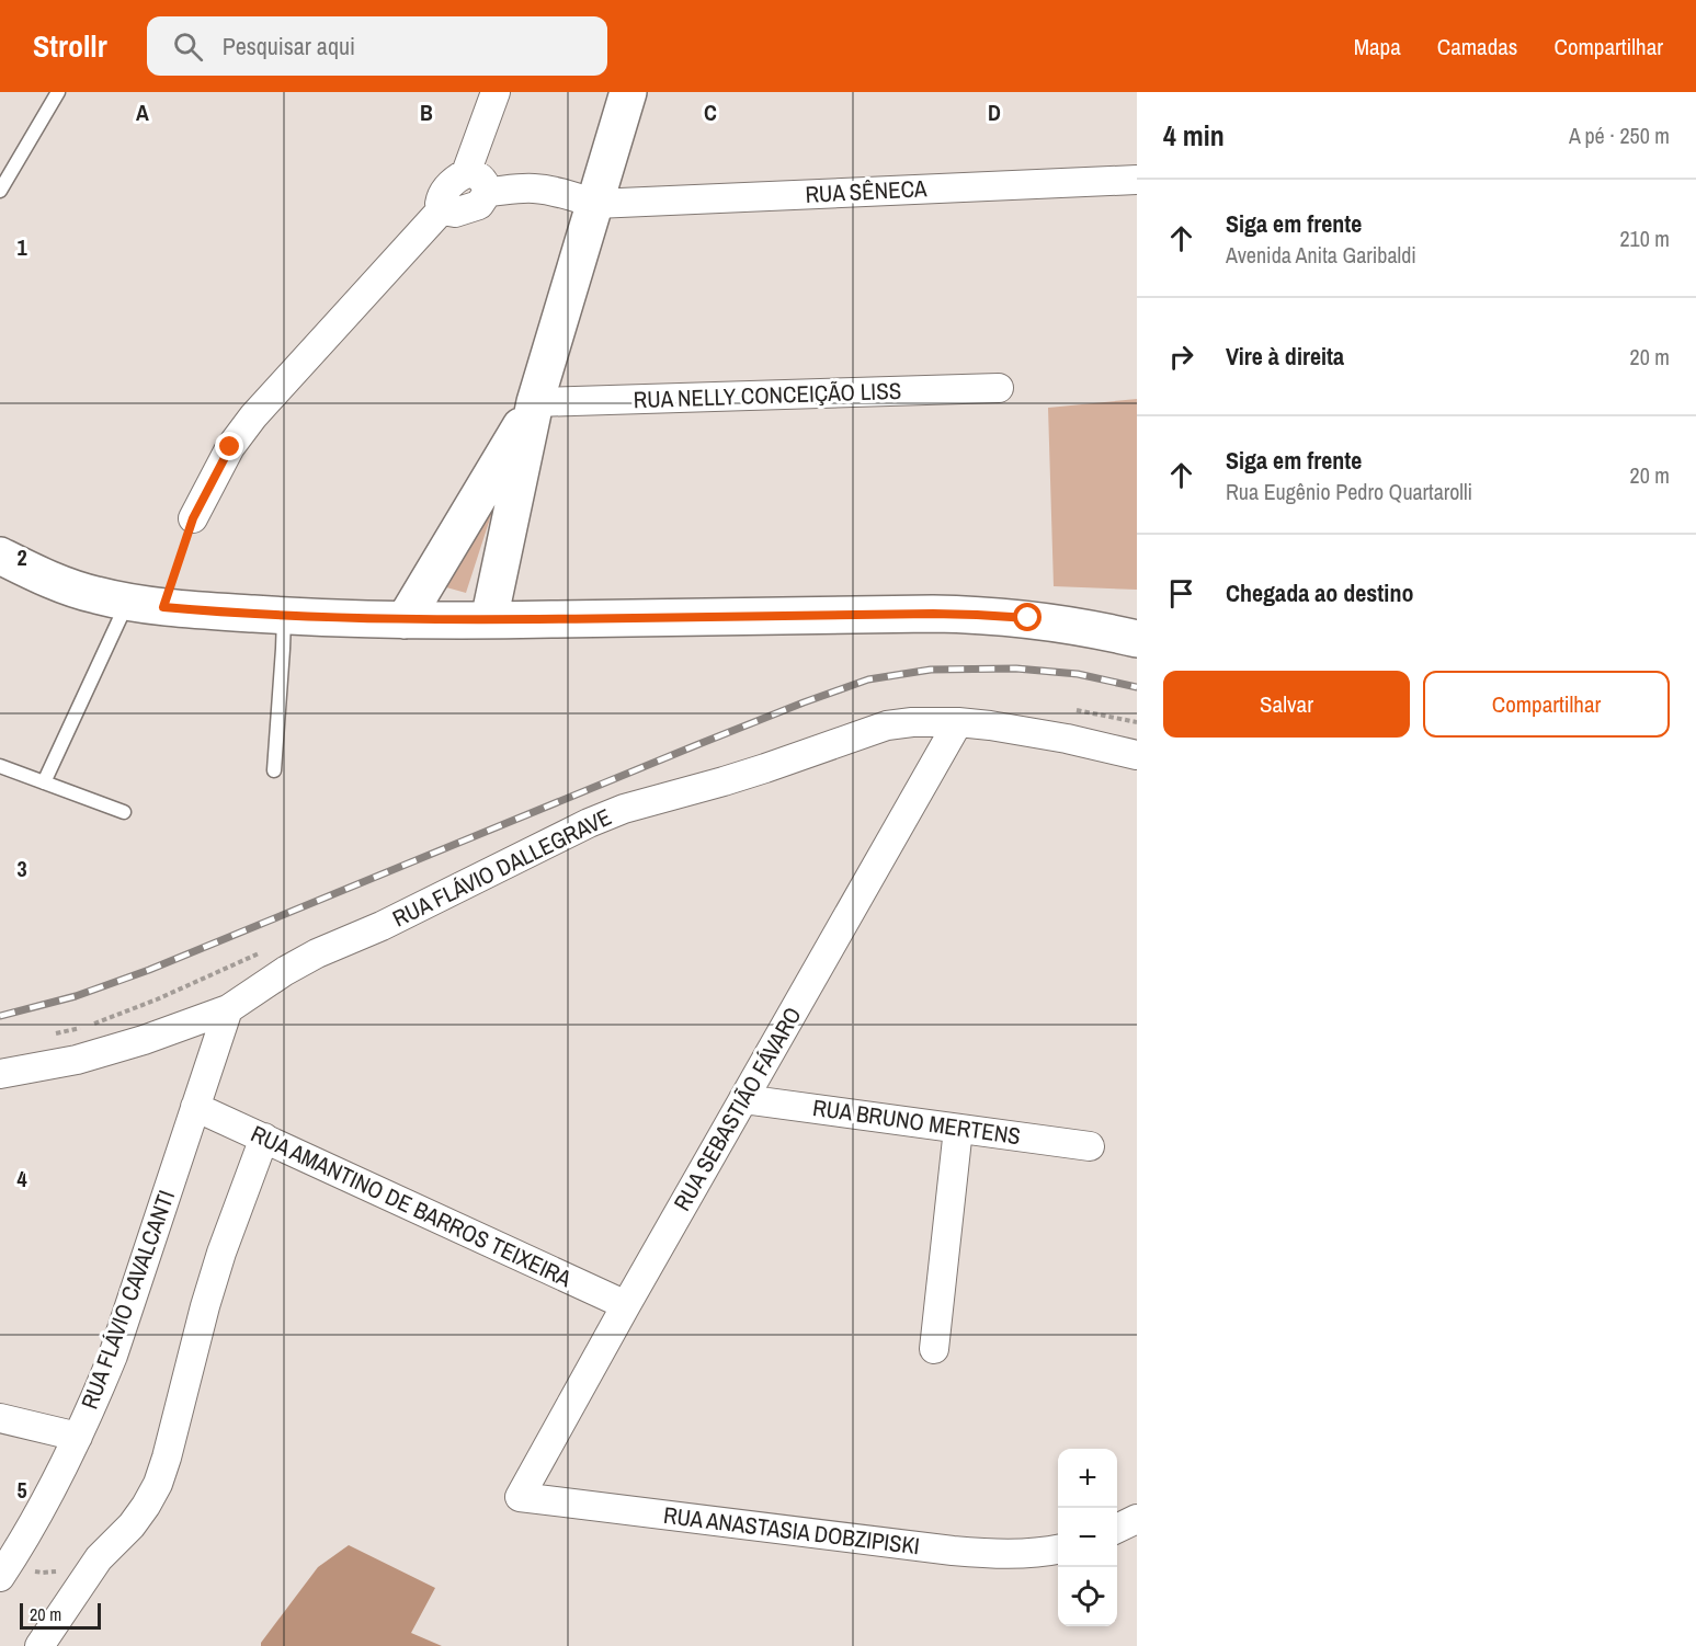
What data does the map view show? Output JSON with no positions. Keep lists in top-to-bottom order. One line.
{"streets":{"street":["RUA SÊNECA","RUA NELLY CONCEIÇÃO LISS","RUA FLÁVIO DALLEGRAVE","RUA SEBASTIÃO FÁVARO","RUA BRUNO MERTENS","RUA AMANTINO DE BARROS TEIXEIRA","RUA FLÁVIO CAVALCANTI","RUA ANASTASIA DOBZIPISKI"]},"crossings":[["RUA FLÁVIO DALLEGRAVE","RUA SEBASTIÃO FÁVARO"],["RUA FLÁVIO DALLEGRAVE","RUA FLÁVIO CAVALCANTI"],["RUA SEBASTIÃO FÁVARO","RUA BRUNO MERTENS"],["RUA SEBASTIÃO FÁVARO","RUA AMANTINO DE BARROS TEIXEIRA"],["RUA SEBASTIÃO FÁVARO","RUA ANASTASIA DOBZIPISKI"],["RUA AMANTINO DE BARROS TEIXEIRA","RUA FLÁVIO CAVALCANTI"]],"scale_bar":"20 m","page":{"header":"Strollr","search":"Pesquisar aqui","nav":["Mapa","Camadas","Compartilhar"],"heading":["4 min","A pé · 250 m"],"list":[["Siga em frente","Avenida Anita Garibaldi","210 m"],["Vire à direita","20 m"],["Siga em frente","Rua Eugênio Pedro Quartarolli","20 m"],"Chegada ao destino"],"buttons":["Salvar","Compartilhar"],"map_buttons":["+","−"],"scale":"20 m"},"grid":{"columns":["A","B","C","D"],"rows":["1","2","3","4","5"]}}
